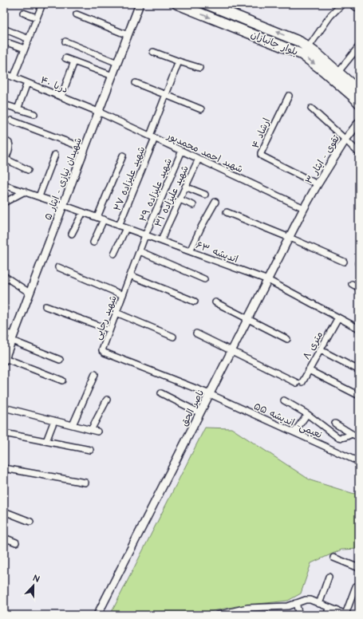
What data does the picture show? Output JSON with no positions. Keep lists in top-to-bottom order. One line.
{"streets":{"main road":["بلوار جانبازان"],"street":["دریا ۴۰","ارشاد ۴","شهید احمد محمدپور","تقوی - ایثار ۳","شهیدان نیازی - ایثار ۵","شهید علیزاده ۲۷","شهید علیزاده ۲۹","شهید علیزاده ۳۱","اندیشه ۶۳","شهید رجایی","۸ متری","ناصر الحق","نعیمی- اندیشه ۵۵"]},"crossings":[["دریا ۴۰","شهید احمد محمدپور"],["دریا ۴۰","شهیدان نیازی - ایثار ۵"],["ارشاد ۴","تقوی - ایثار ۳"],["شهید احمد محمدپور","تقوی - ایثار ۳"],["شهید احمد محمدپور","شهیدان نیازی - ایثار ۵"],["شهید احمد محمدپور","شهید علیزاده ۲۷"],["شهید احمد محمدپور","شهید علیزاده ۲۹"],["شهید احمد محمدپور","شهید علیزاده ۳۱"],["شهید احمد محمدپور","ناصر الحق"],["تقوی - ایثار ۳","ناصر الحق"],["شهیدان نیازی - ایثار ۵","اندیشه ۶۳"],["شهید علیزاده ۲۷","اندیشه ۶۳"],["شهید علیزاده ۲۹","اندیشه ۶۳"],["شهید علیزاده ۲۹","شهید رجایی"],["شهید علیزاده ۳۱","اندیشه ۶۳"],["اندیشه ۶۳","شهید رجایی"],["اندیشه ۶۳","۸ متری"],["اندیشه ۶۳","ناصر الحق"],["شهید رجایی","ناصر الحق"],["شهید رجایی","نعیمی- اندیشه ۵۵"],["۸ متری","ناصر الحق"],["ناصر الحق","نعیمی- اندیشه ۵۵"]],"north":"top"}
